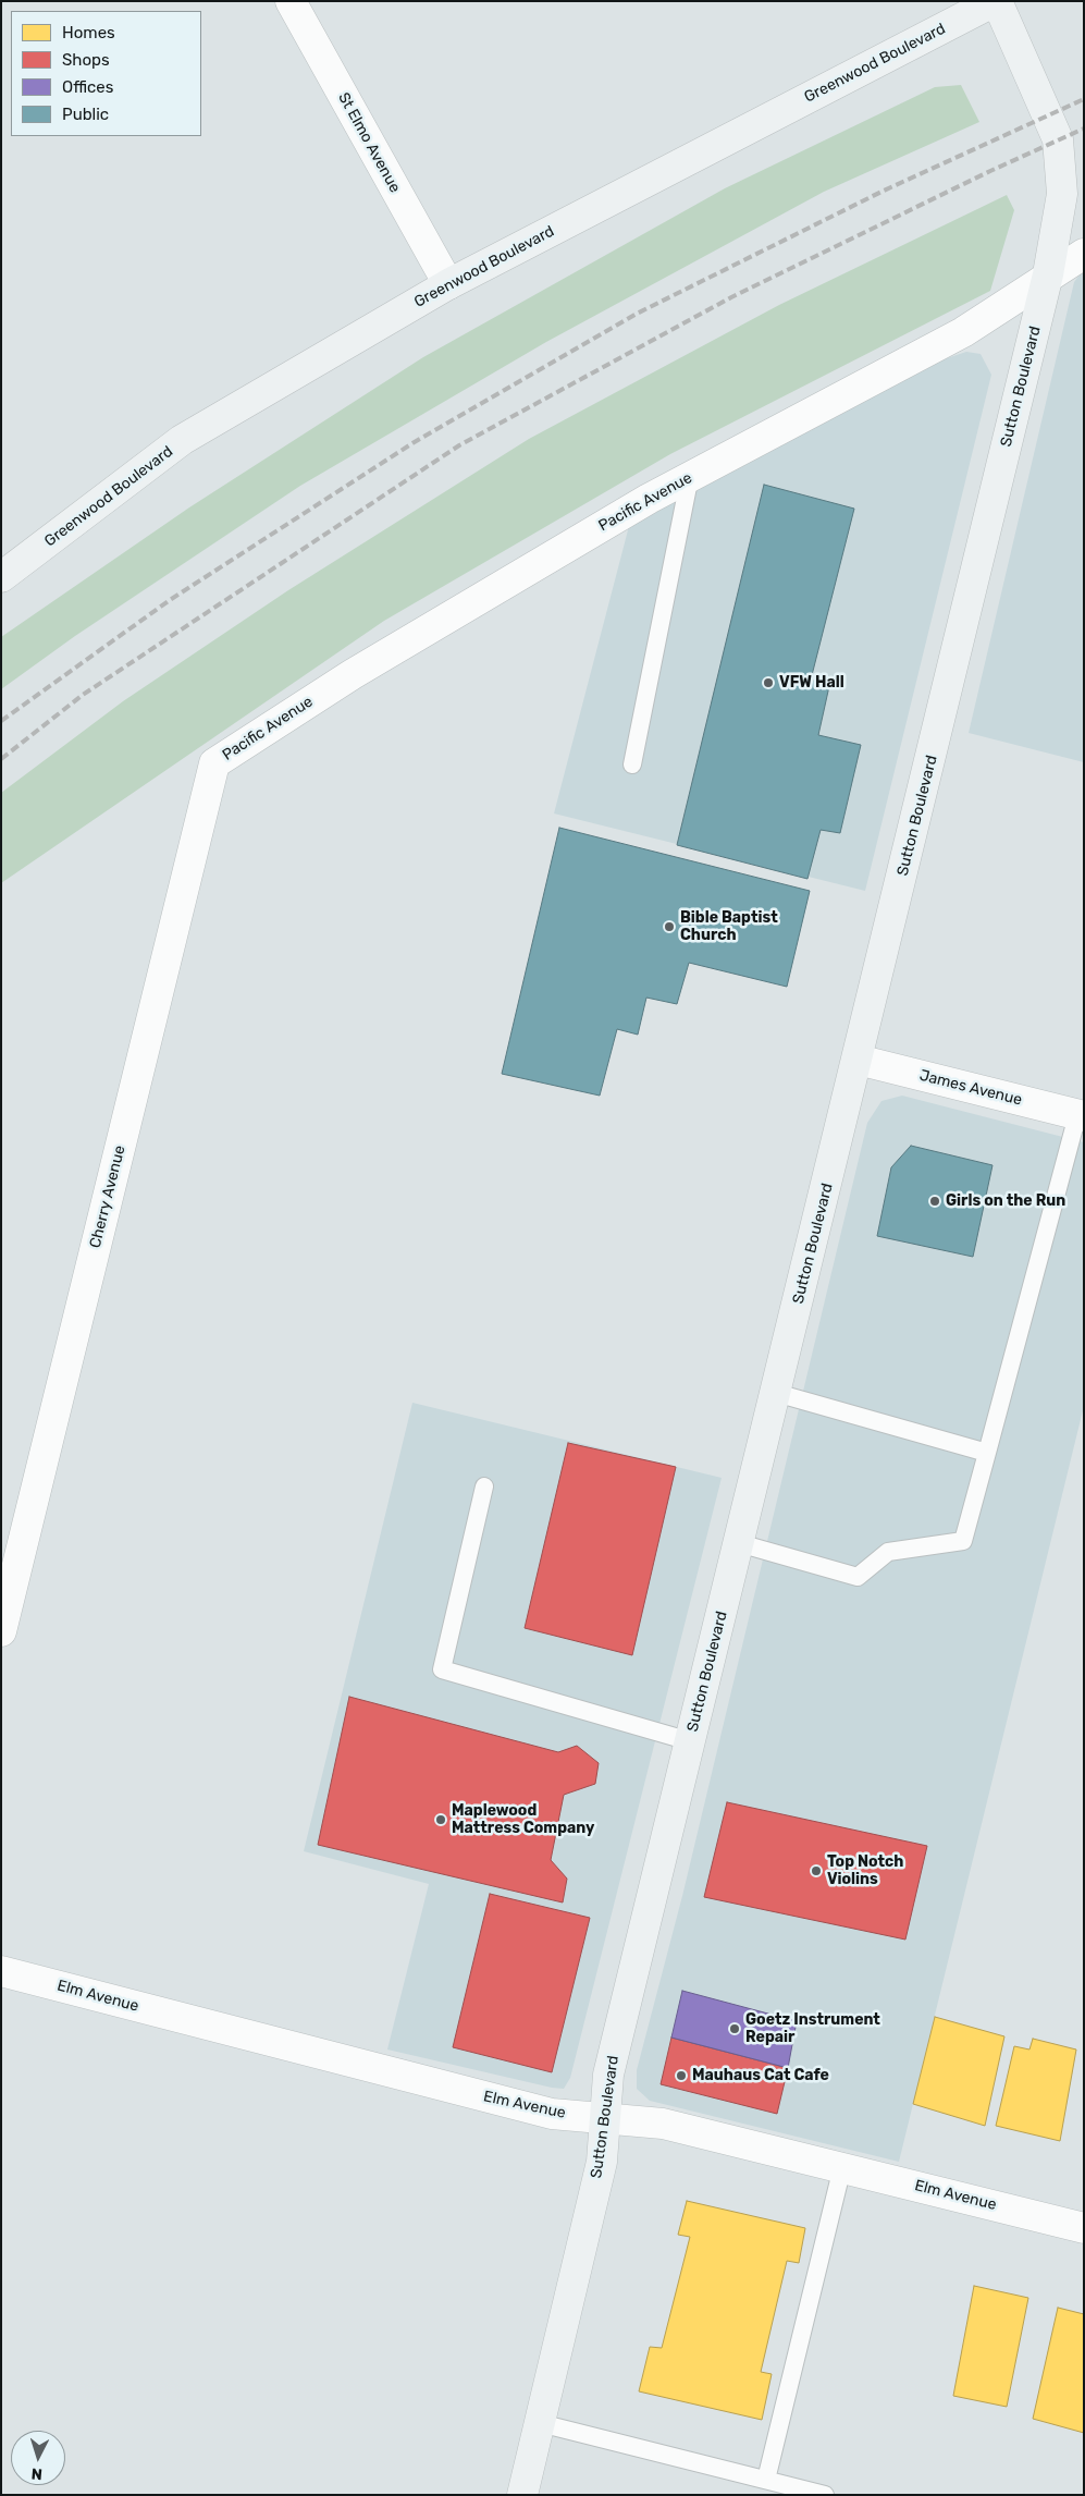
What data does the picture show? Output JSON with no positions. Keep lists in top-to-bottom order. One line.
{"streets":{"street":["Greenwood Boulevard","St Elmo Avenue","Sutton Boulevard","Pacific Avenue","James Avenue","Cherry Avenue","Elm Avenue"]},"crossings":[["Greenwood Boulevard","St Elmo Avenue"],["Greenwood Boulevard","Sutton Boulevard"],["Sutton Boulevard","Pacific Avenue"],["Sutton Boulevard","James Avenue"],["Sutton Boulevard","Elm Avenue"],["Pacific Avenue","Cherry Avenue"]],"places":["VFW Hall","Bible Baptist Church","Girls on the Run","Maplewood Mattress Company","Top Notch Violins","Goetz Instrument Repair","Mauhaus Cat Cafe"],"legend":["Homes","Shops","Offices","Public"],"north":"bottom"}
